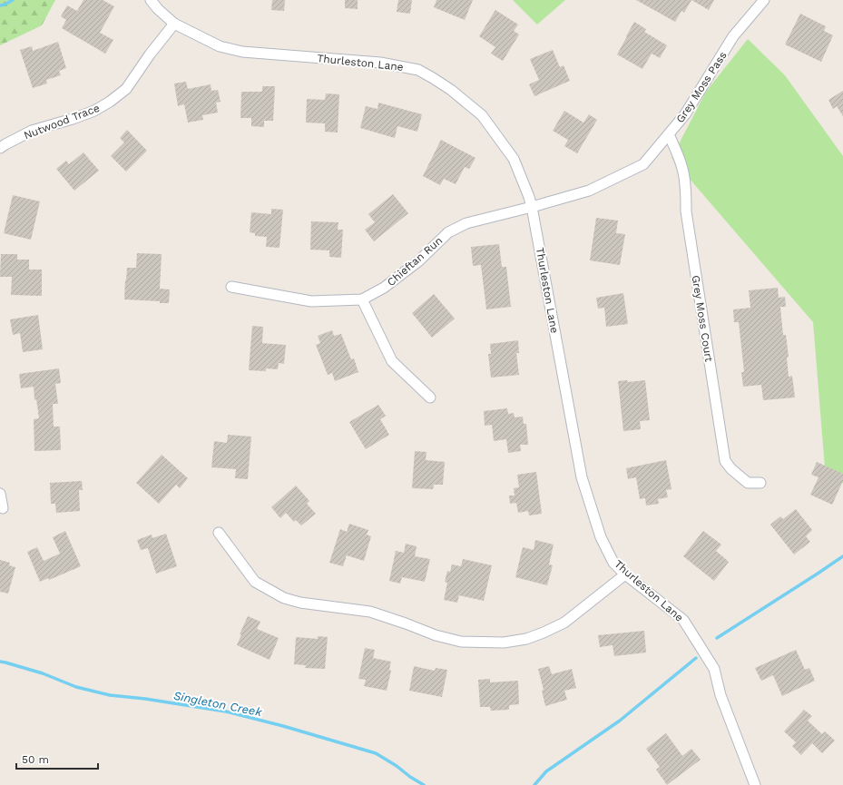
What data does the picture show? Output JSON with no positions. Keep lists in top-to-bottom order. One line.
{"streets":{"street":["Thurleston Lane","Grey Moss Pass","Nutwood Trace","Chieftan Run","Grey Moss Court"]},"crossings":[["Thurleston Lane","Grey Moss Pass"],["Thurleston Lane","Nutwood Trace"],["Thurleston Lane","Chieftan Run"],["Grey Moss Pass","Chieftan Run"],["Grey Moss Pass","Grey Moss Court"]],"water":["Singleton Creek"],"scale_bar":"50 m"}
